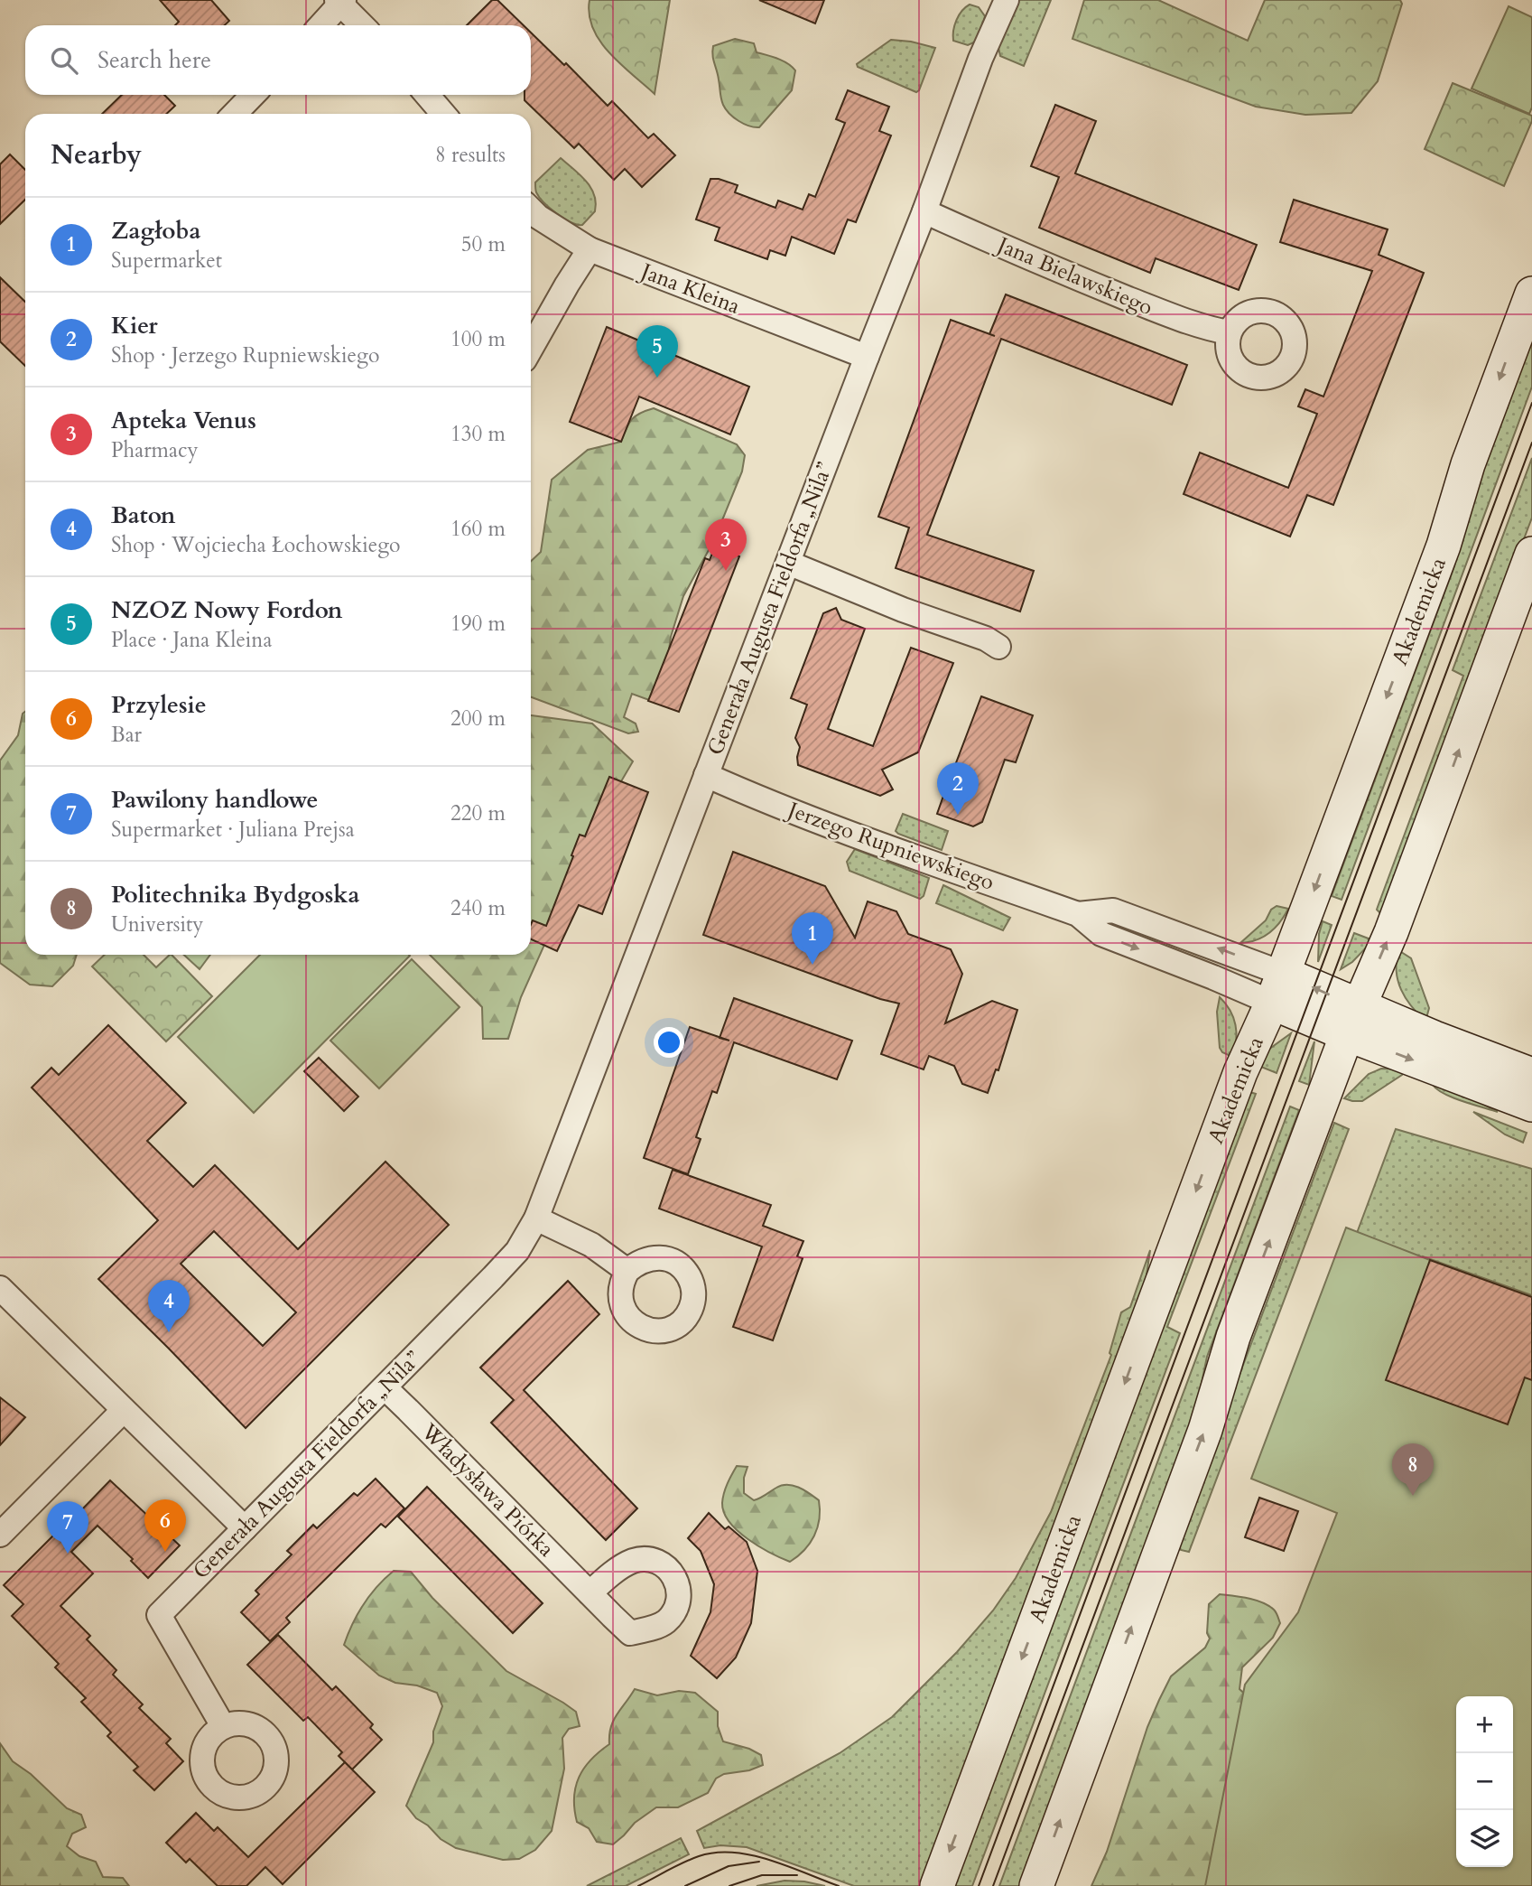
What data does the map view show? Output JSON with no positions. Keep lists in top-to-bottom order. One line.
{"streets":{"street":["Jana Bielawskiego","Jana Kleina","Generała Augusta Fieldorfa „Nila”","Akademicka","Jerzego Rupniewskiego","Władysława Piórka"]},"crossings":[["Jana Bielawskiego","Generała Augusta Fieldorfa „Nila”"],["Jana Kleina","Generała Augusta Fieldorfa „Nila”"],["Generała Augusta Fieldorfa „Nila”","Jerzego Rupniewskiego"],["Generała Augusta Fieldorfa „Nila”","Władysława Piórka"],["Akademicka","Jerzego Rupniewskiego"]],"page":{"search":"Search here","heading":["Nearby","8 results"],"list":[{"mark":"1","name":"Zagłoba","note":"Supermarket","value":"50 m"},{"mark":"2","name":"Kier","note":"Shop · Jerzego Rupniewskiego","value":"100 m"},{"mark":"3","name":"Apteka Venus","note":"Pharmacy","value":"130 m"},{"mark":"4","name":"Baton","note":"Shop · Wojciecha Łochowskiego","value":"160 m"},{"mark":"5","name":"NZOZ Nowy Fordon","note":"Place · Jana Kleina","value":"190 m"},{"mark":"6","name":"Przylesie","note":"Bar","value":"200 m"},{"mark":"7","name":"Pawilony handlowe","note":"Supermarket · Juliana Prejsa","value":"220 m"},{"mark":"8","name":"Politechnika Bydgoska","note":"University","value":"240 m"}],"pins":["5","3","2","1","4","8","6","7"],"map_buttons":["+","−"]}}
